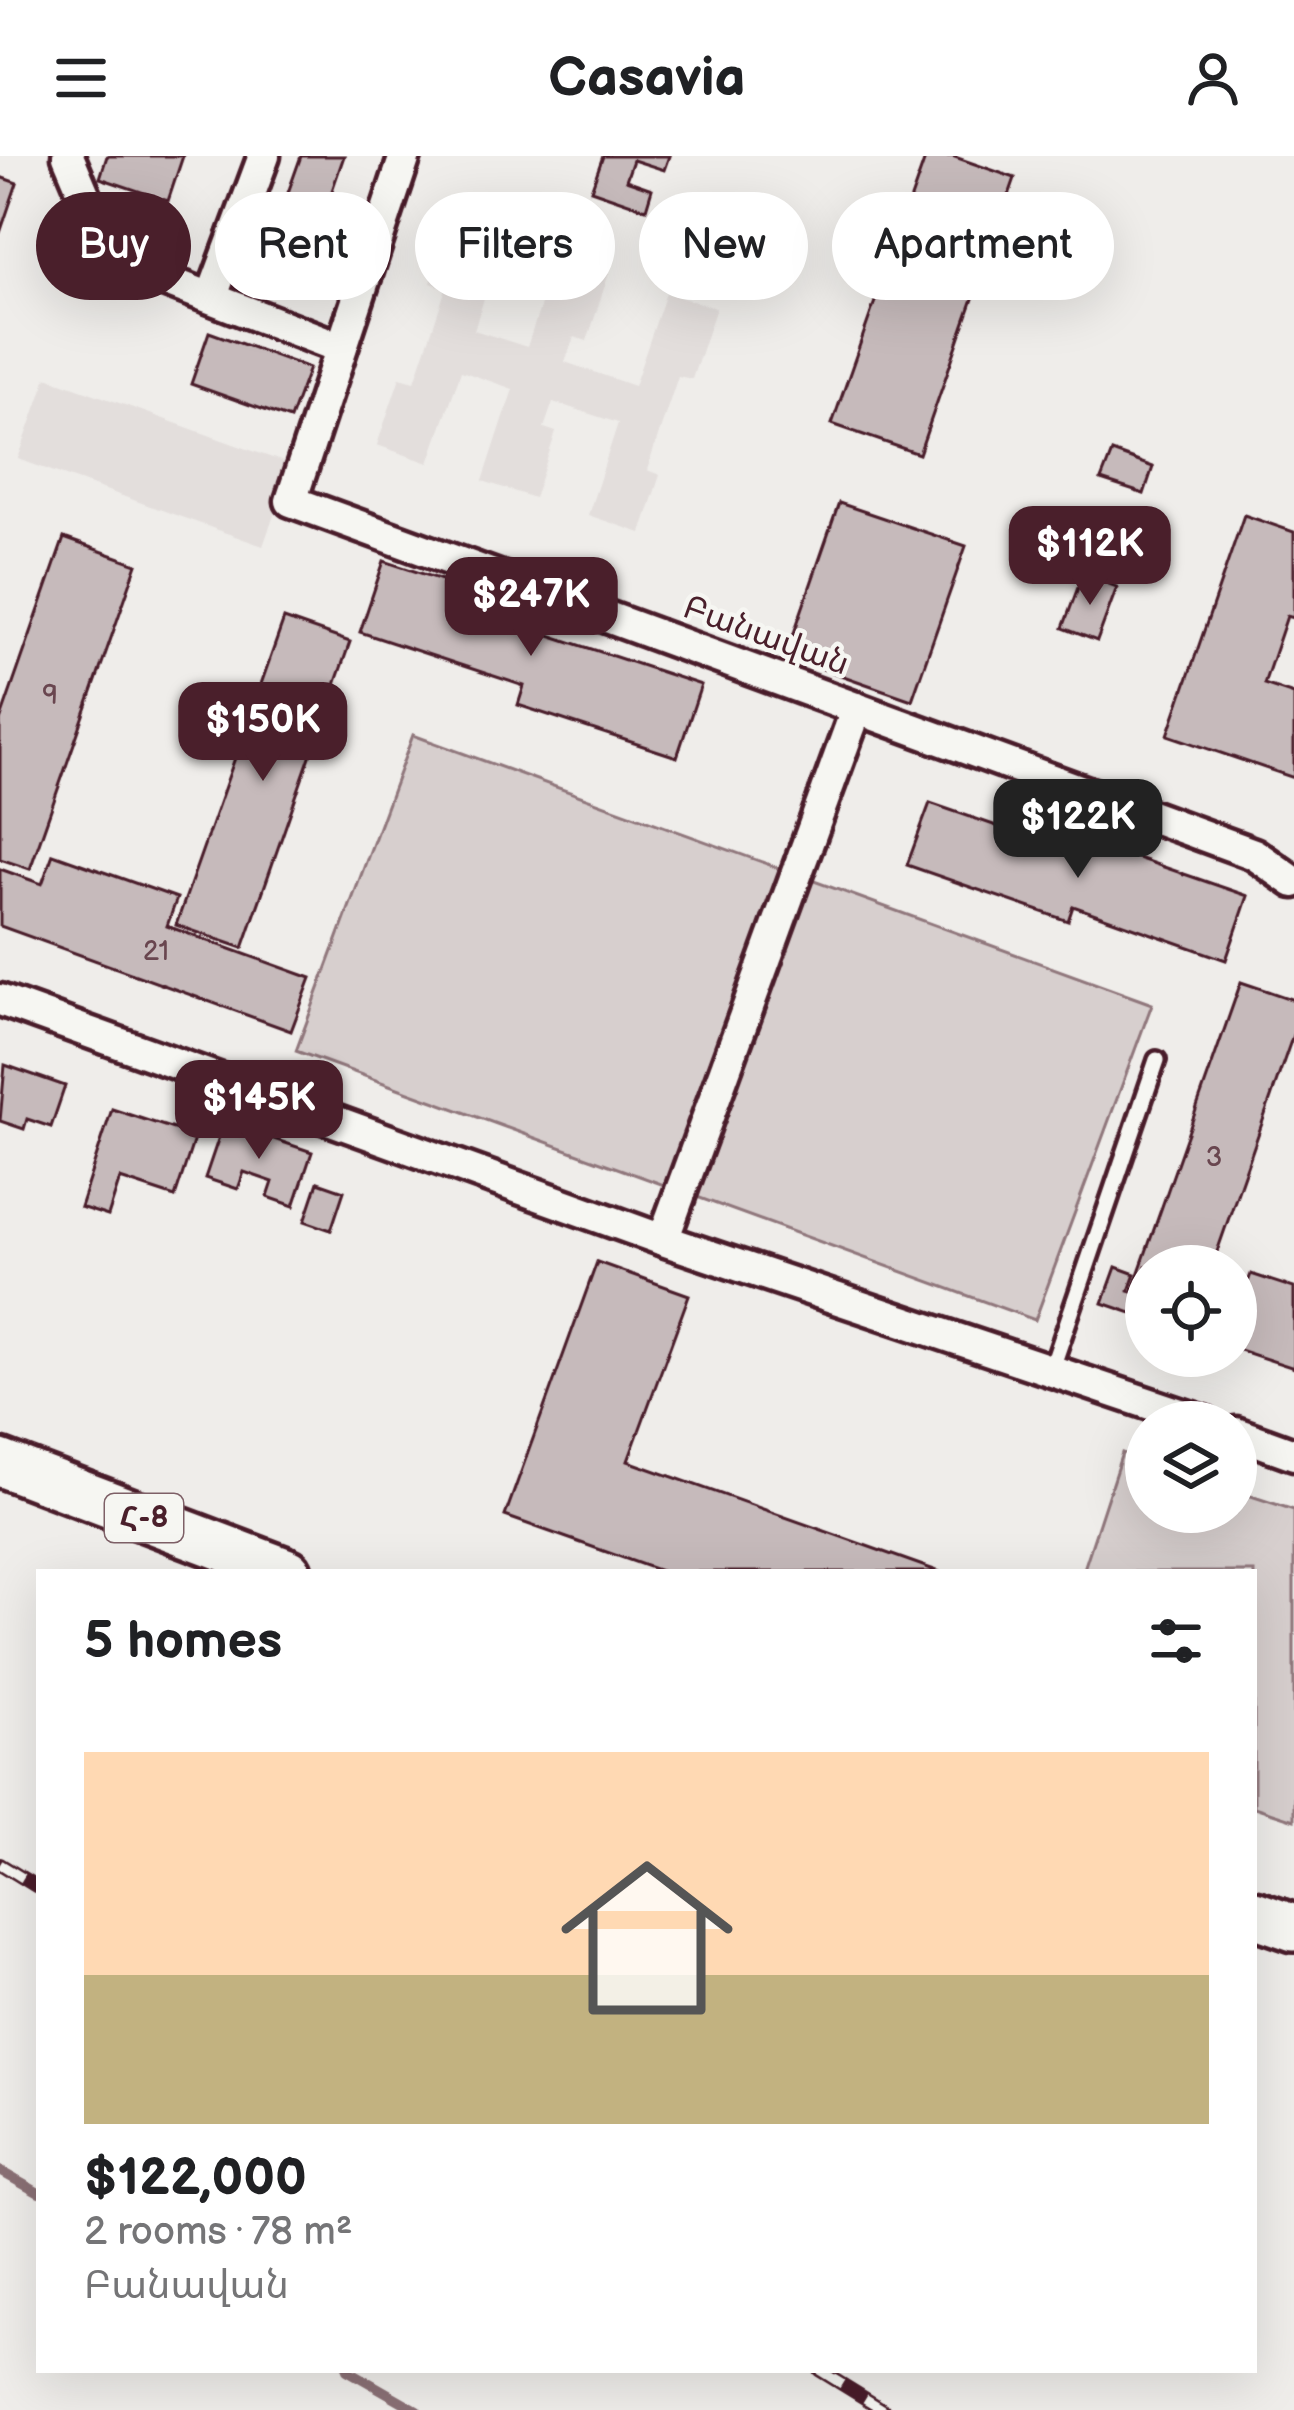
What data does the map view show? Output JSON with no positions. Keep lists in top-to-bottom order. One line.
{"streets":{"main road":["Հ-8"],"street":["Բանավան"]},"house_numbers":["9","21","3"],"page":{"header":"Casavia","chip":["Buy","Rent","Filters","New","Apartment"],"price":["$112K","$247K","$150K","$122K","$145K"],"heading":"5 homes","list":[{"name":"$122,000","note":"2 rooms · 78 m² · Բանավան"}]}}
